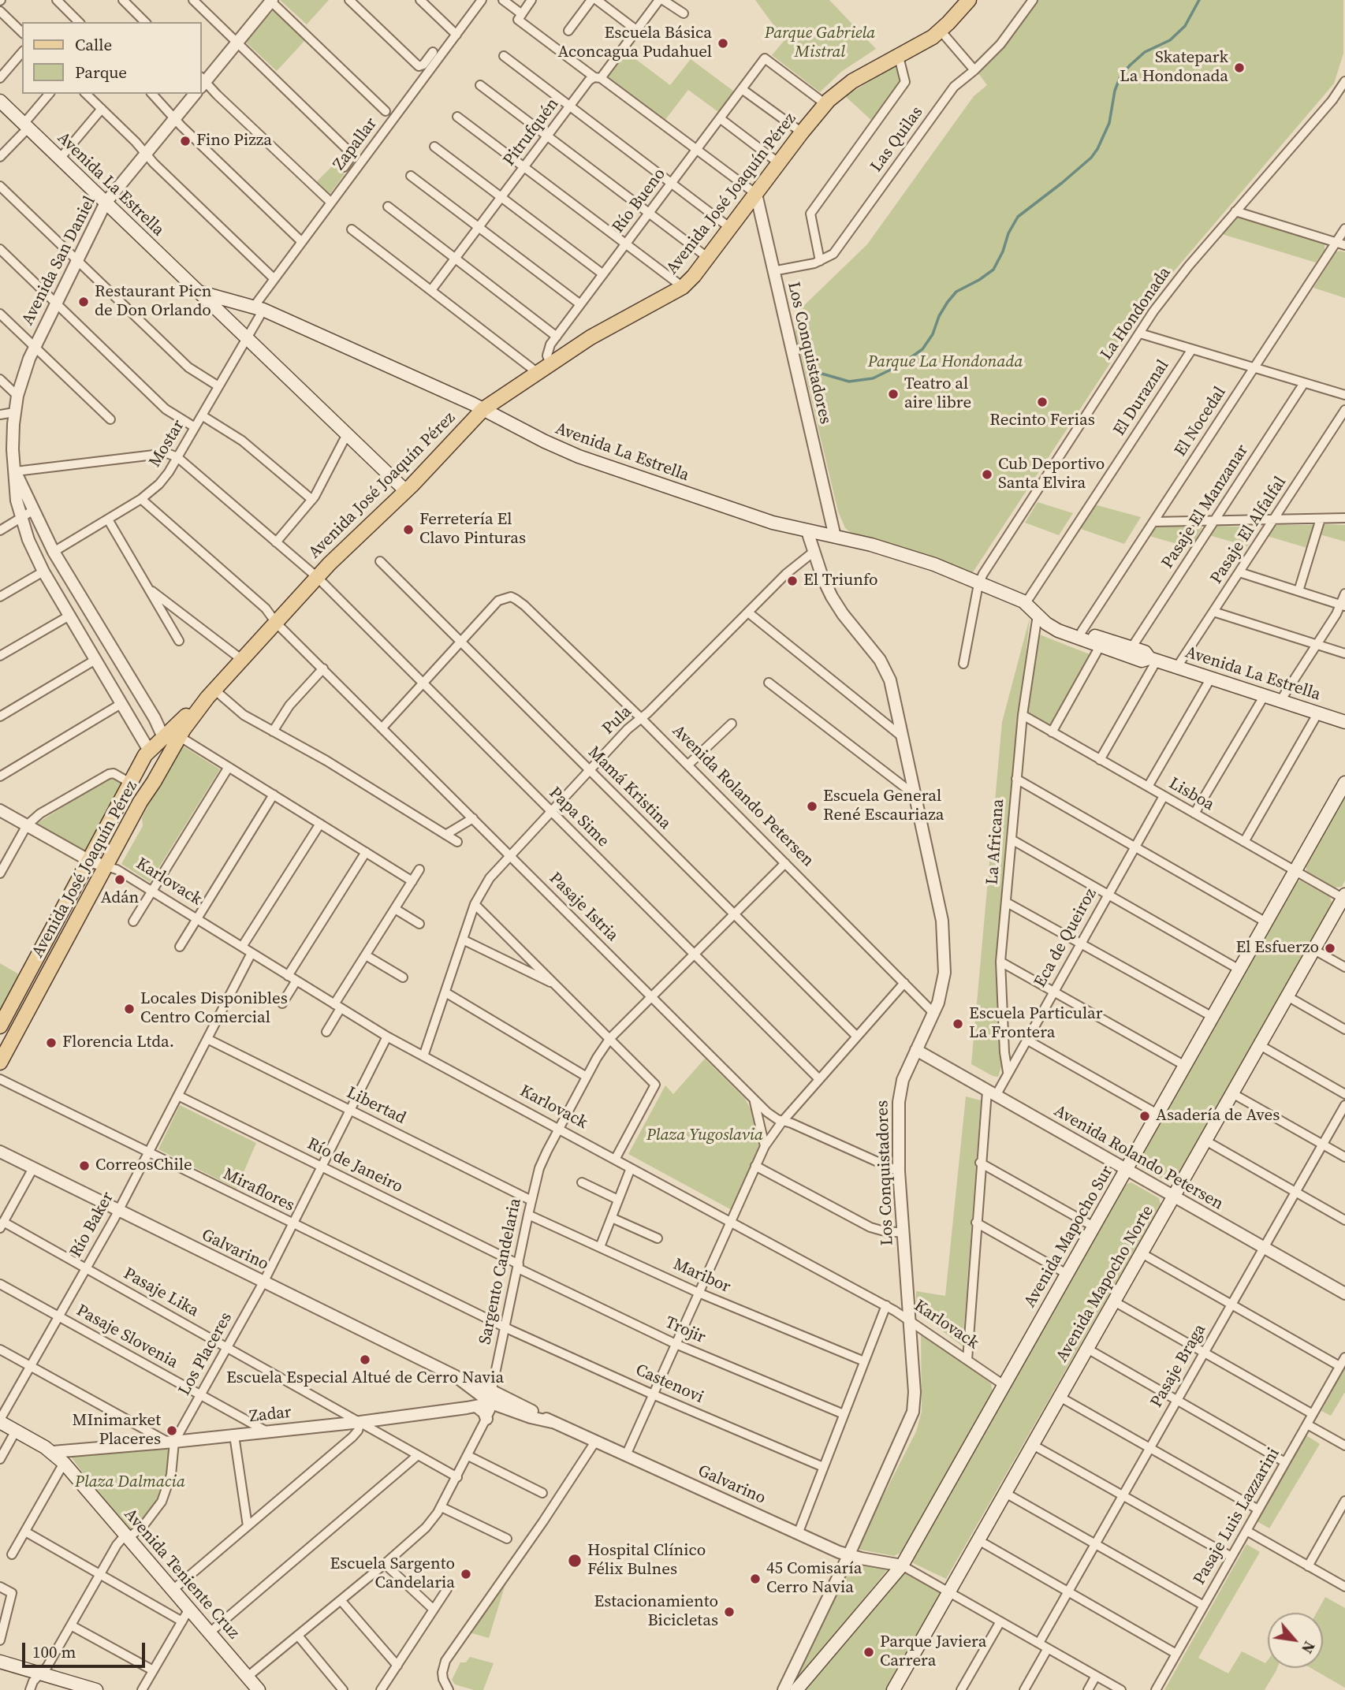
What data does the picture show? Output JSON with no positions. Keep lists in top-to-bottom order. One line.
{"streets":{"main road":["Avenida La Estrella","Avenida José Joaquín Pérez","Avenida Mapocho Sur","Avenida Mapocho Norte","Avenida Teniente Cruz"],"street":["Pitrufquén","Las Quilas","Zapallar","Río Bueno","Avenida San Daniel","La Hondonada","Los Conquistadores","El Duraznal","El Nocedal","Mostar","Pasaje El Manzanar","Pasaje El Alfalfal","Pula","Mamá Kristina","Lisboa","Avenida Rolando Petersen","Papa Sime","La Africana","Karlovack","Pasaje Istria","Eca de Queiroz","Libertad","Río de Janeiro","Miraflores","Río Baker","Galvarino","Sargento Candelaria","Maribor","Pasaje Lika","Trojir","Pasaje Slovenia","Los Placeres","Pasaje Braga","Castenovi","Zadar","Pasaje Luis Lazzarini"]},"crossings":[["Las Quilas","Los Conquistadores"],["Zapallar","Avenida La Estrella"],["Zapallar","Mostar"],["Avenida La Estrella","Avenida José Joaquín Pérez"],["Avenida La Estrella","Avenida San Daniel"],["Avenida La Estrella","La Hondonada"],["Avenida La Estrella","Los Conquistadores"],["Avenida La Estrella","El Duraznal"],["Avenida La Estrella","El Nocedal"],["Avenida La Estrella","Mostar"],["Avenida La Estrella","Pasaje El Manzanar"],["Avenida La Estrella","Pasaje El Alfalfal"],["Avenida La Estrella","La Africana"],["Avenida José Joaquín Pérez","Río Bueno"],["Avenida José Joaquín Pérez","Avenida San Daniel"],["Avenida José Joaquín Pérez","Los Conquistadores"],["Avenida José Joaquín Pérez","Papa Sime"],["Avenida José Joaquín Pérez","Karlovack"],["Avenida José Joaquín Pérez","Pasaje Istria"],["Avenida San Daniel","Mostar"],["Los Conquistadores","Pula"],["Los Conquistadores","Avenida Rolando Petersen"],["Los Conquistadores","Karlovack"],["Los Conquistadores","Pasaje Istria"],["Los Conquistadores","Galvarino"],["Mostar","Papa Sime"],["Mostar","Pasaje Istria"],["Pula","Mamá Kristina"],["Pula","Avenida Rolando Petersen"],["Pula","Papa Sime"],["Pula","Karlovack"],["Pula","Pasaje Istria"],["Mamá Kristina","Avenida Rolando Petersen"],["Mamá Kristina","Sargento Candelaria"],["Lisboa","La Africana"],["Lisboa","Eca de Queiroz"],["Lisboa","Avenida Mapocho Sur"],["Lisboa","Avenida Mapocho Norte"],["Avenida Rolando Petersen","Eca de Queiroz"],["Avenida Rolando Petersen","Avenida Mapocho Sur"],["Avenida Rolando Petersen","Sargento Candelaria"],["Avenida Rolando Petersen","Avenida Mapocho Norte"],["Avenida Rolando Petersen","Pasaje Braga"],["Papa Sime","Sargento Candelaria"],["La Africana","Eca de Queiroz"],["Karlovack","Río Baker"],["Karlovack","Avenida Mapocho Sur"],["Karlovack","Sargento Candelaria"],["Karlovack","Los Placeres"],["Pasaje Istria","Sargento Candelaria"],["Libertad","Río Baker"],["Libertad","Sargento Candelaria"],["Libertad","Los Placeres"],["Río de Janeiro","Río Baker"],["Río de Janeiro","Sargento Candelaria"],["Río de Janeiro","Trojir"],["Río de Janeiro","Los Placeres"],["Miraflores","Río Baker"],["Miraflores","Sargento Candelaria"],["Miraflores","Los Placeres"],["Miraflores","Castenovi"],["Río Baker","Galvarino"],["Río Baker","Pasaje Lika"],["Río Baker","Pasaje Slovenia"],["Río Baker","Avenida Teniente Cruz"],["Avenida Mapocho Sur","Galvarino"],["Galvarino","Sargento Candelaria"],["Galvarino","Los Placeres"],["Galvarino","Zadar"],["Sargento Candelaria","Maribor"],["Sargento Candelaria","Pasaje Lika"],["Sargento Candelaria","Trojir"],["Sargento Candelaria","Castenovi"],["Sargento Candelaria","Zadar"],["Sargento Candelaria","Avenida Teniente Cruz"],["Pasaje Lika","Los Placeres"],["Pasaje Lika","Zadar"],["Pasaje Slovenia","Los Placeres"],["Pasaje Slovenia","Zadar"],["Los Placeres","Zadar"],["Los Placeres","Avenida Teniente Cruz"],["Zadar","Avenida Teniente Cruz"]],"parks":["Parque Gabriela Mistral","Parque La Hondonada","Plaza Yugoslavia","Plaza Dalmacia"],"places":["Escuela Básica Aconcagua Pudahuel","Skatepark La Hondonada","Fino Pizza","Restaurant Picn de Don Orlando","Teatro al aire libre","Recinto Ferias","Cub Deportivo Santa Elvira","Ferretería El Clavo Pinturas","El Triunfo","Escuela General René Escauriaza","Adán","El Esfuerzo","Locales Disponibles Centro Comercial","Escuela Particular La Frontera","Florencia Ltda.","Asadería de Aves","CorreosChile","Escuela Especial Altué de Cerro Navia","MInimarket Placeres","Hospital Clínico Félix Bulnes","Escuela Sargento Candelaria","45 Comisaría Cerro Navia","Estacionamiento Bicicletas","Parque Javiera Carrera"],"legend":["Calle","Parque"],"scale_bar":"100 m","north":"bottom right"}
